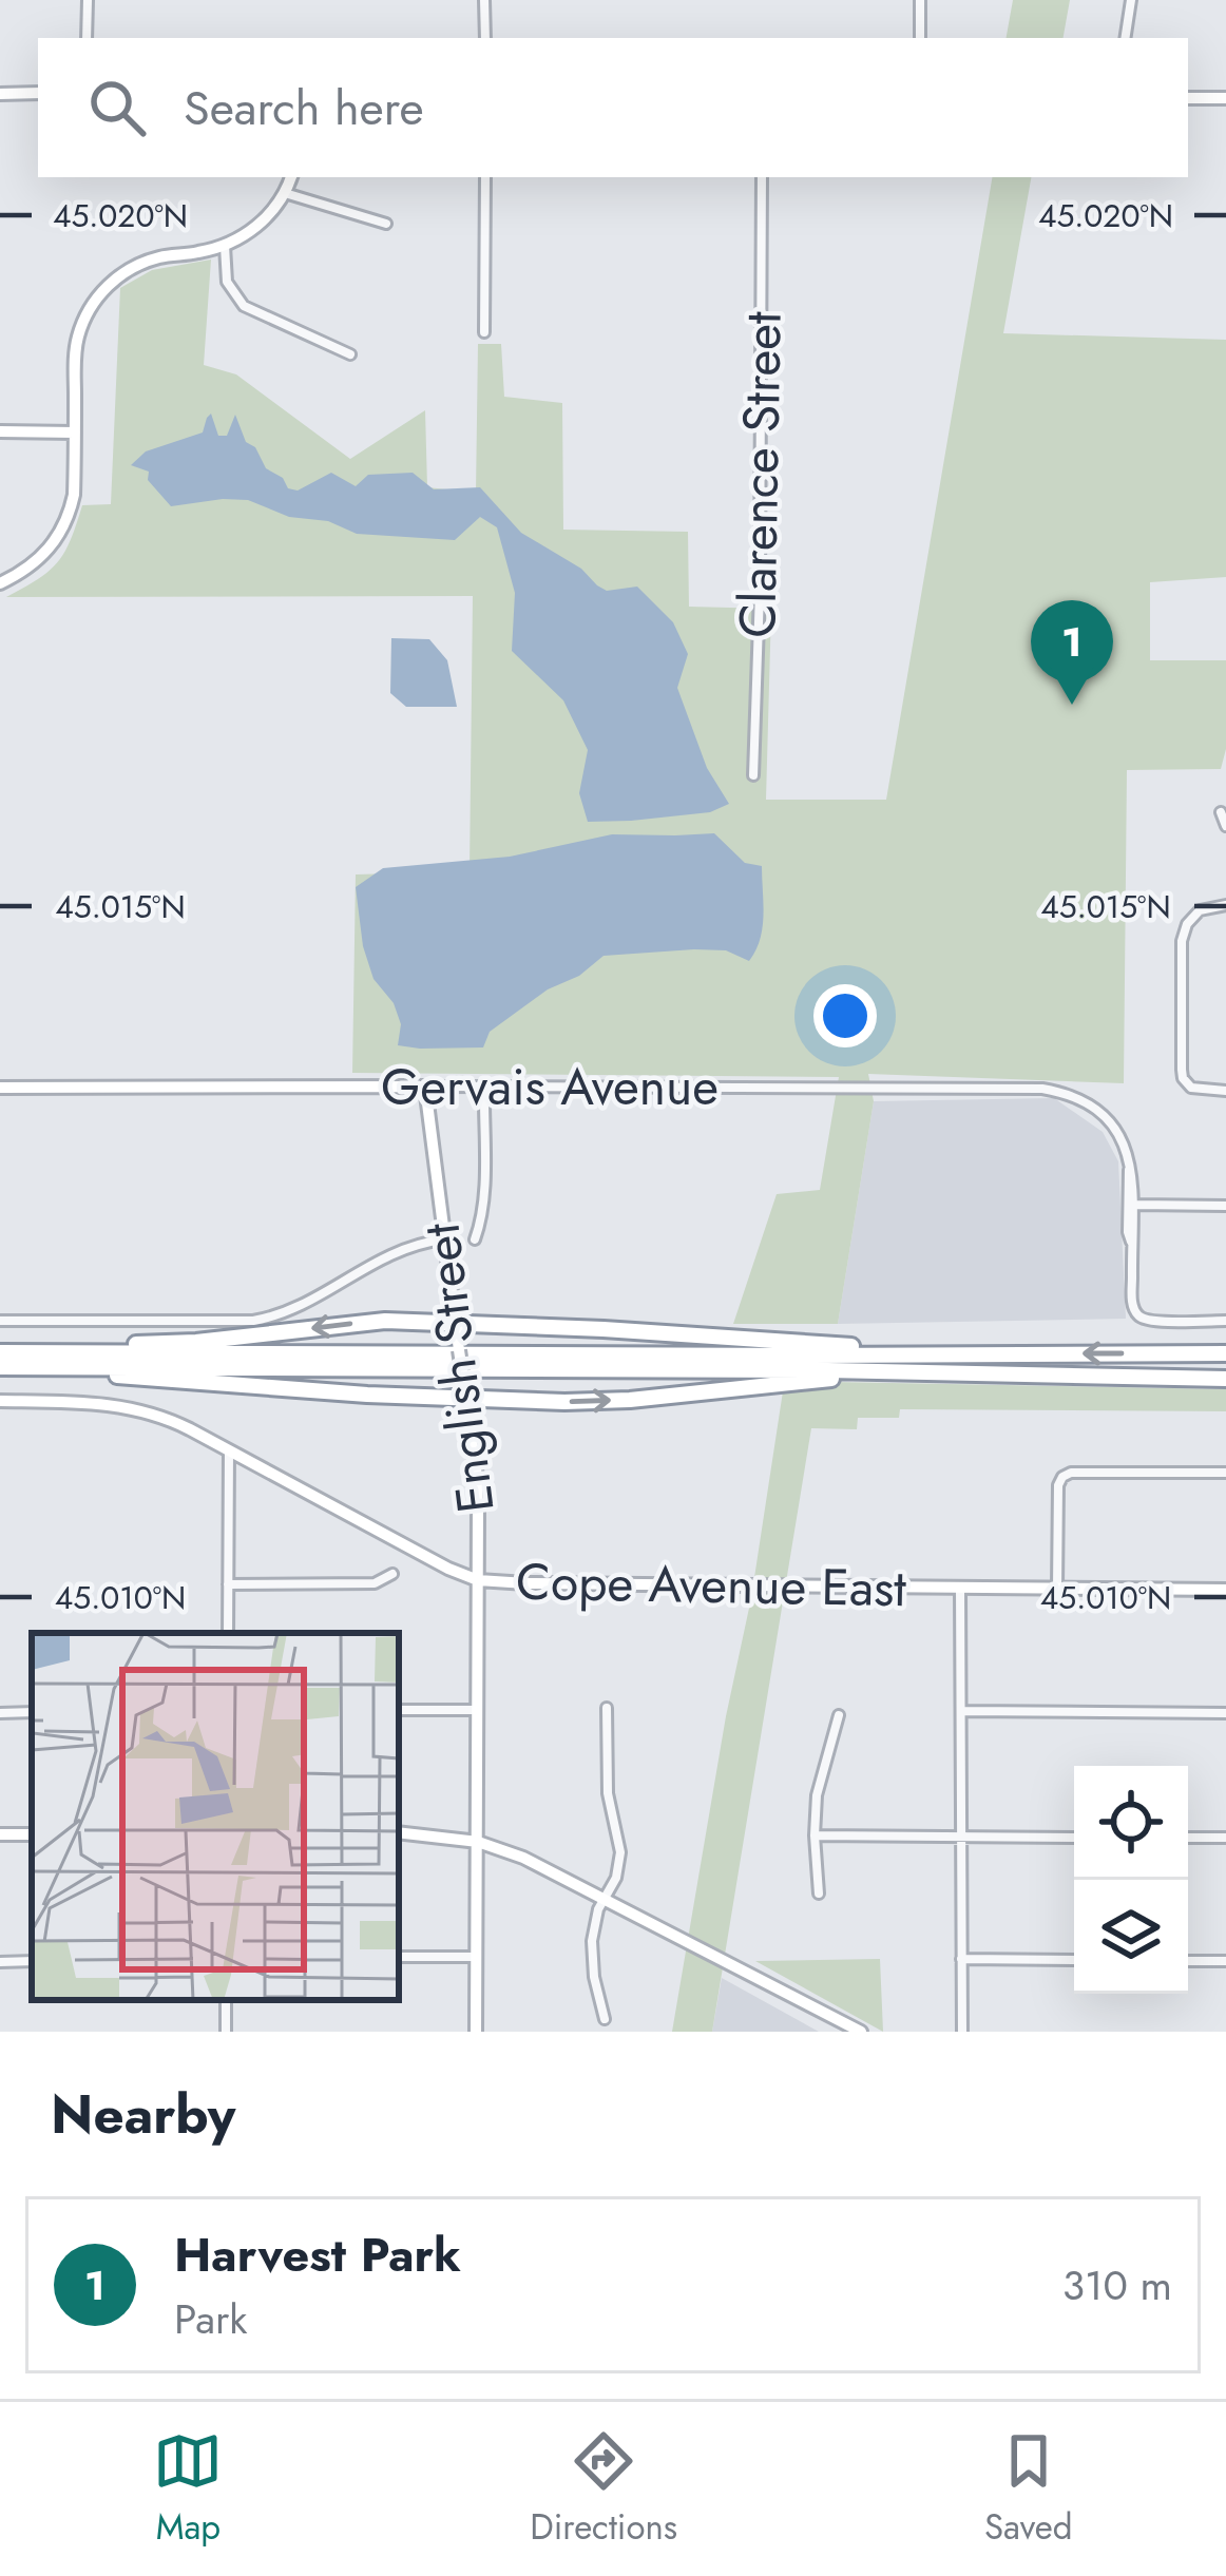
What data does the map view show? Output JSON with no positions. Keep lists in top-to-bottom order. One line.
{"streets":{"street":["Clarence Street","Gervais Avenue","English Street","Cope Avenue East"]},"crossings":[["Gervais Avenue","English Street"],["English Street","Cope Avenue East"]],"page":{"search":"Search here","pins":"1","heading":"Nearby","list":[{"mark":"1","name":"Harvest Park","note":"Park","value":"310 m"}],"nav":["Map","Directions","Saved"]},"coordinates":["45.020°N","45.015°N","45.010°N"]}
